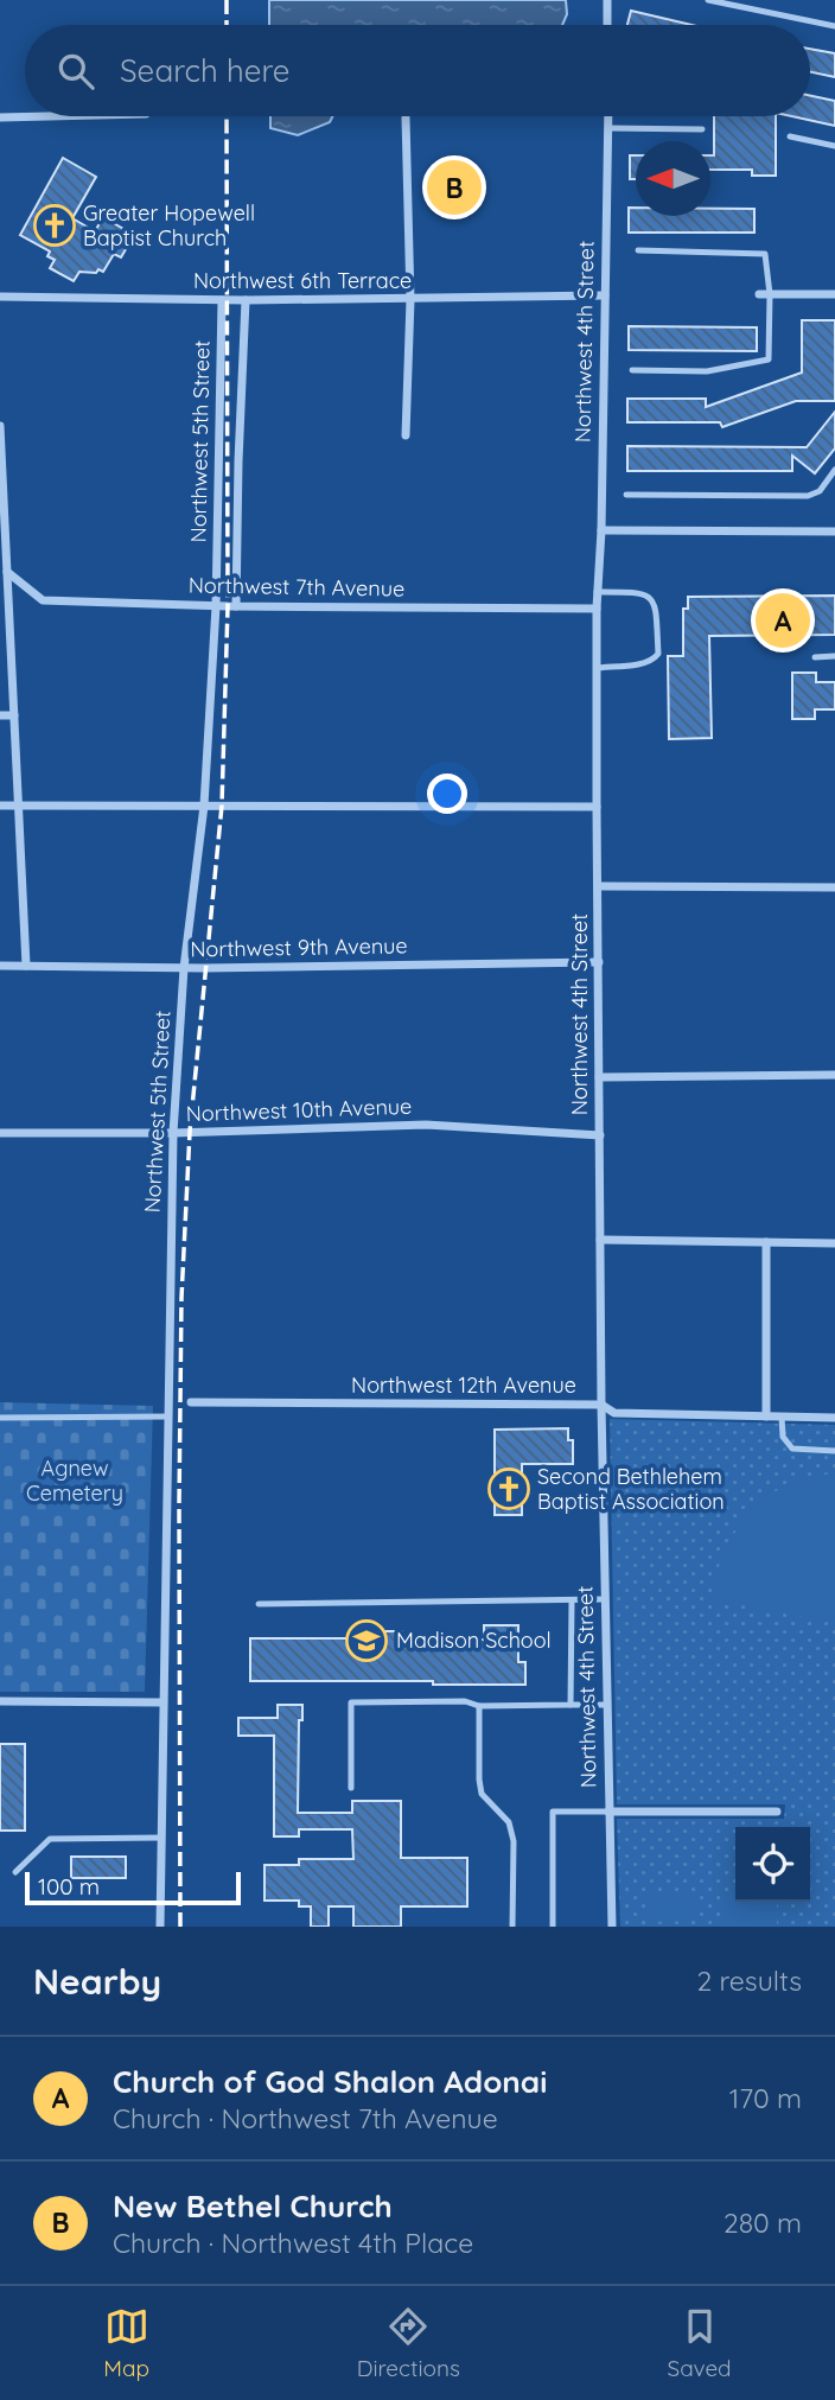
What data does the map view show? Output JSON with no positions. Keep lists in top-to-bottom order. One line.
{"streets":{"street":["Northwest 6th Terrace","Northwest 4th Street","Northwest 5th Street","Northwest 7th Avenue","Northwest 9th Avenue","Northwest 10th Avenue","Northwest 12th Avenue"]},"crossings":[["Northwest 6th Terrace","Northwest 4th Street"],["Northwest 6th Terrace","Northwest 5th Street"],["Northwest 4th Street","Northwest 7th Avenue"],["Northwest 4th Street","Northwest 9th Avenue"],["Northwest 4th Street","Northwest 10th Avenue"],["Northwest 4th Street","Northwest 12th Avenue"],["Northwest 5th Street","Northwest 7th Avenue"],["Northwest 5th Street","Northwest 9th Avenue"],["Northwest 5th Street","Northwest 10th Avenue"]],"parks":["Agnew Cemetery"],"places":{"church":["Greater Hopewell Baptist Church","Second Bethlehem Baptist Association"],"school or university":["Madison School"]},"scale_bar":"100 m","north":"left","page":{"search":"Search here","pins":["B","A"],"scale":"100 m","heading":["Nearby","2 results"],"list":[{"mark":"A","name":"Church of God Shalon Adonai","note":"Church · Northwest 7th Avenue","value":"170 m"},{"mark":"B","name":"New Bethel Church","note":"Church · Northwest 4th Place","value":"280 m"}],"nav":["Map","Directions","Saved"]}}
